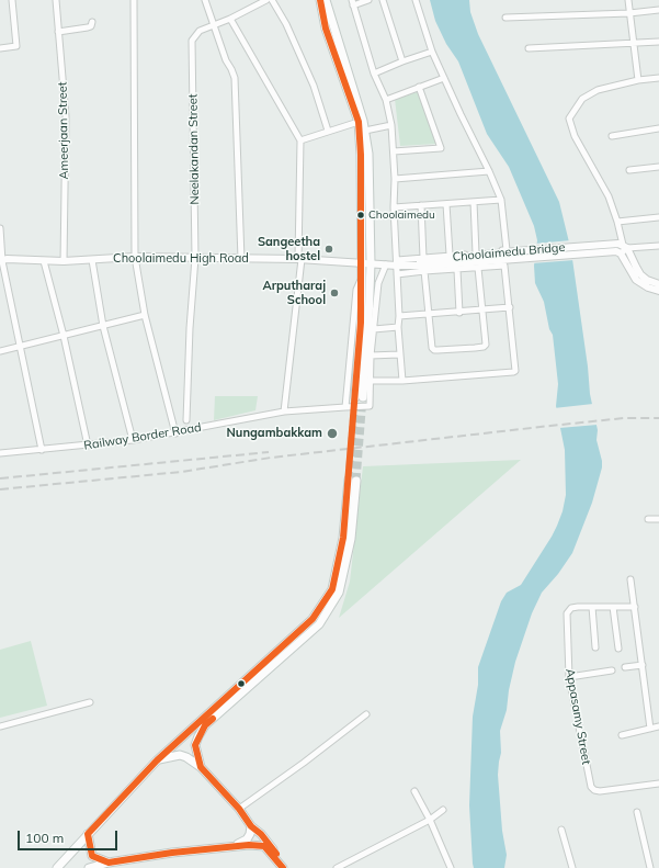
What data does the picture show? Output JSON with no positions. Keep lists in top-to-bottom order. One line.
{"streets":{"street":["Ameerjaan Street","Neelakandan Street","Choolaimedu Bridge","Choolaimedu High Road","Railway Border Road","Appasamy Street"]},"crossings":[["Ameerjaan Street","Choolaimedu High Road"],["Neelakandan Street","Choolaimedu High Road"],["Choolaimedu Bridge","Choolaimedu High Road"],["Choolaimedu High Road","Railway Border Road"]],"places":["Choolaimedu","Sangeetha hostel","Arputharaj School","Nungambakkam"],"scale_bar":"100 m"}
